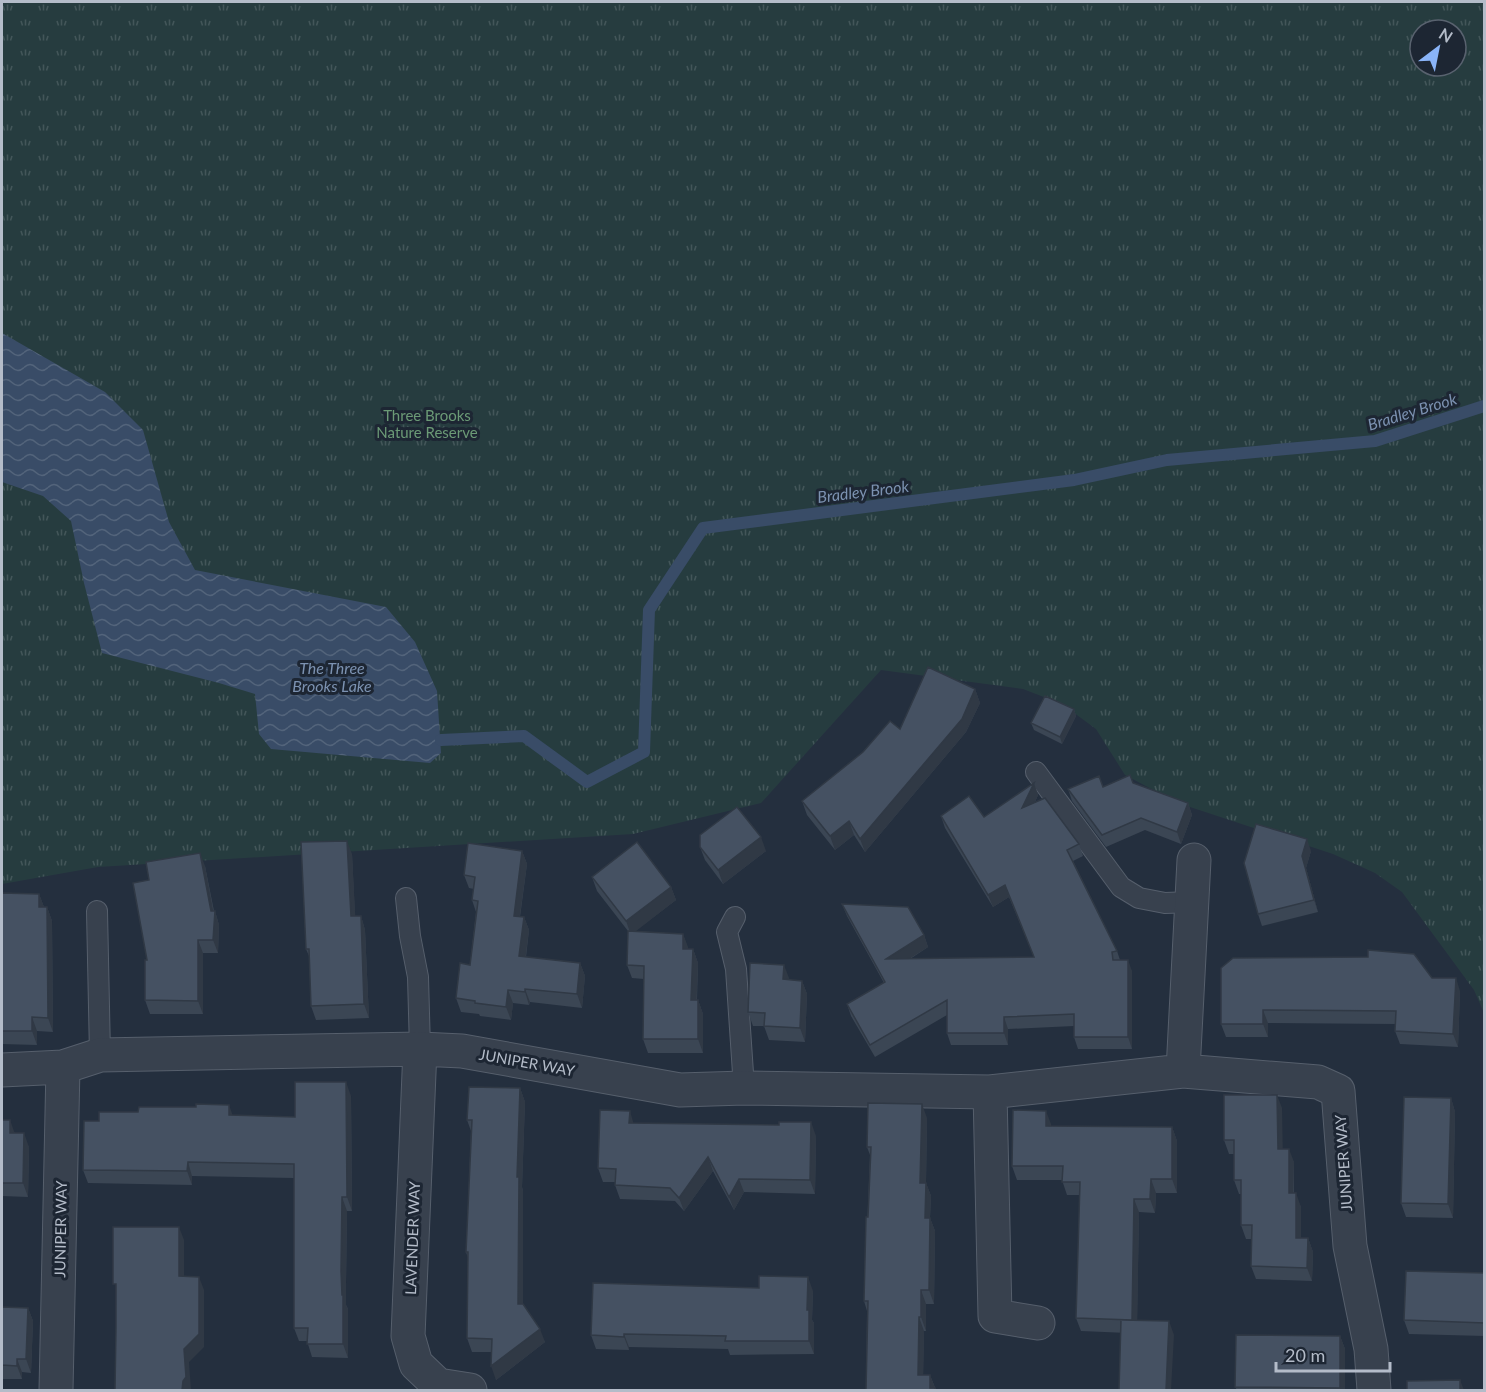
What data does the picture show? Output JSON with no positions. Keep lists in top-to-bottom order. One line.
{"streets":{"street":["JUNIPER WAY","LAVENDER WAY"]},"crossings":[["JUNIPER WAY","LAVENDER WAY"]],"water":["Bradley Brook","The Three Brooks Lake"],"parks":["Three Brooks Nature Reserve"],"scale_bar":"20 m","north":"top right"}
